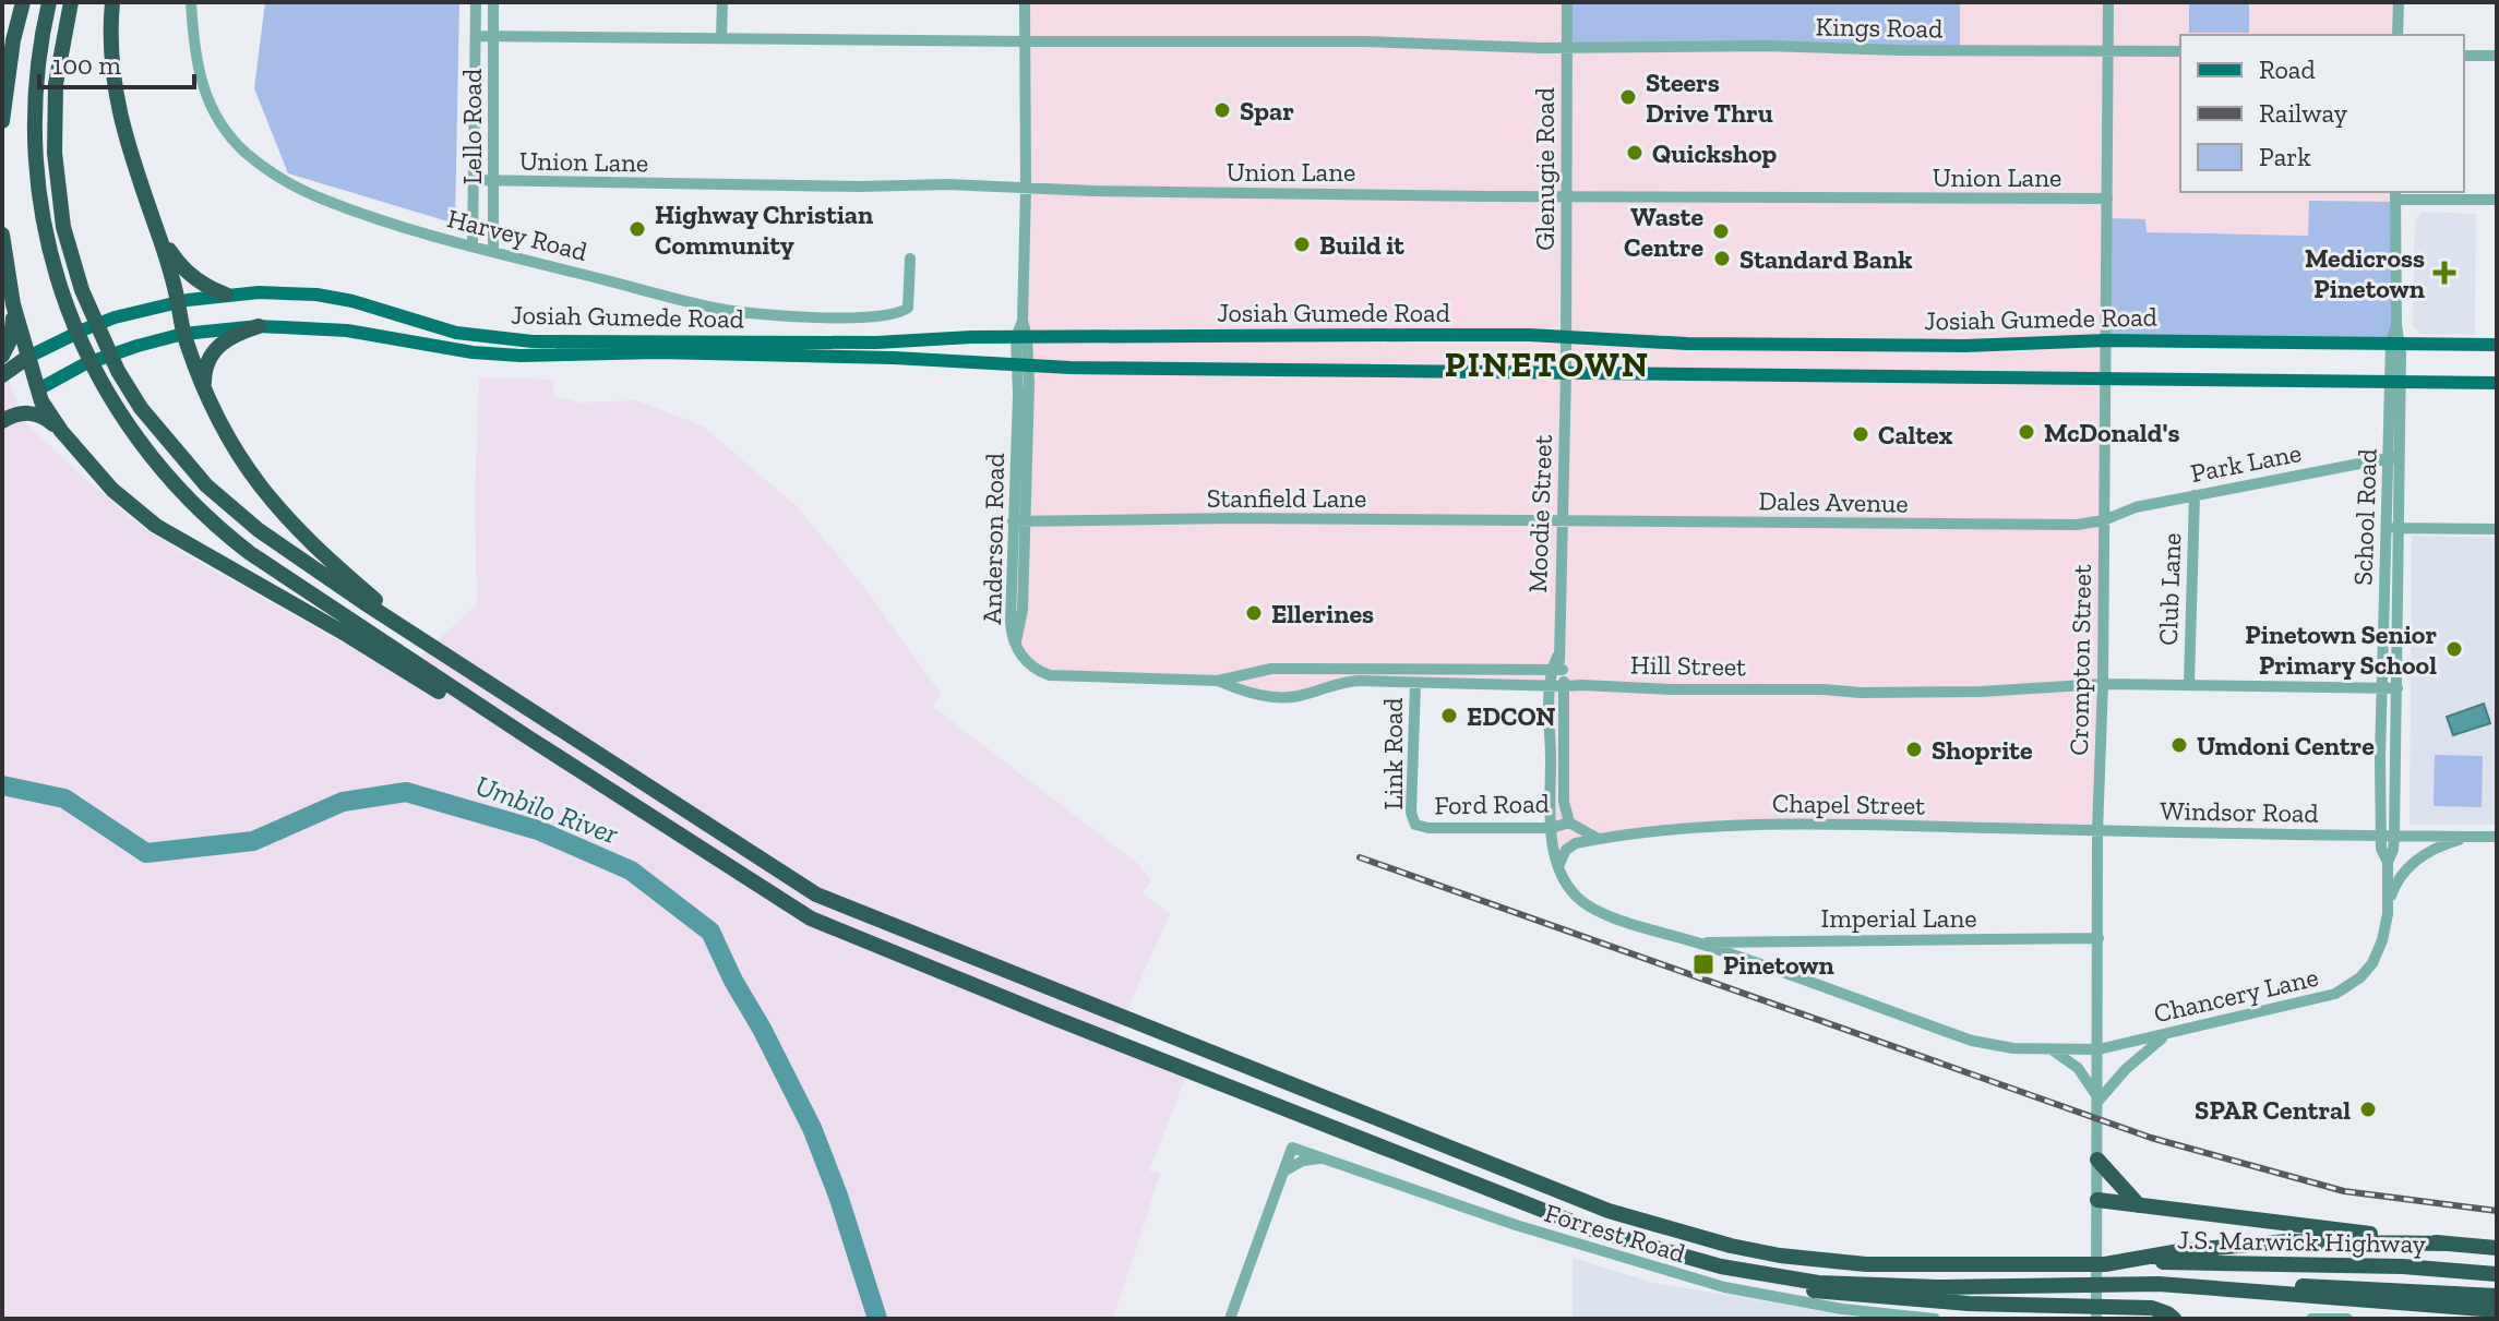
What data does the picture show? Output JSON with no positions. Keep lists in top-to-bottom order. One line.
{"streets":{"highway":["J.S. Marwick Highway"],"main road":["Josiah Gumede Road"],"street":["Kings Road","Lello Road","Union Lane","Glenugie Road","Harvey Road","Park Lane","Stanfield Lane","Dales Avenue","Moodie Street","School Road","Anderson Road","Club Lane","Crompton Street","Hill Street","Link Road","Ford Road","Chapel Street","Windsor Road","Imperial Lane","Chancery Lane","Forrest Road"]},"crossings":[["Kings Road","Lello Road"],["Kings Road","Glenugie Road"],["Kings Road","Anderson Road"],["Kings Road","Crompton Street"],["Lello Road","Union Lane"],["Lello Road","Harvey Road"],["Union Lane","Glenugie Road"],["Union Lane","Anderson Road"],["Union Lane","Crompton Street"],["Glenugie Road","Josiah Gumede Road"],["Glenugie Road","Moodie Street"],["Josiah Gumede Road","Moodie Street"],["Josiah Gumede Road","School Road"],["Josiah Gumede Road","Anderson Road"],["Josiah Gumede Road","Crompton Street"],["Park Lane","Dales Avenue"],["Park Lane","School Road"],["Park Lane","Club Lane"],["Park Lane","Crompton Street"],["Stanfield Lane","Dales Avenue"],["Stanfield Lane","Moodie Street"],["Stanfield Lane","Anderson Road"],["Dales Avenue","Moodie Street"],["Dales Avenue","Crompton Street"],["Moodie Street","Hill Street"],["Moodie Street","Ford Road"],["Moodie Street","Chapel Street"],["School Road","Hill Street"],["School Road","Windsor Road"],["School Road","Chancery Lane"],["Anderson Road","Hill Street"],["Club Lane","Hill Street"],["Crompton Street","Hill Street"],["Crompton Street","Chapel Street"],["Crompton Street","Windsor Road"],["Crompton Street","Imperial Lane"],["Crompton Street","Chancery Lane"],["Hill Street","Link Road"],["Link Road","Ford Road"],["Chapel Street","Windsor Road"],["Imperial Lane","Chancery Lane"]],"districts":["PINETOWN"],"water":["Umbilo River"],"places":{"other":["Steers Drive Thru","Spar","Quickshop","Highway Christian Community","Waste Centre","Build it","Standard Bank","McDonald's","Caltex","Ellerines","Pinetown Senior Primary School","EDCON","Umdoni Centre","Shoprite","SPAR Central"],"health":["Medicross Pinetown"],"transit":["Pinetown"]},"legend":["Road","Railway","Park"],"scale_bar":"100 m"}
